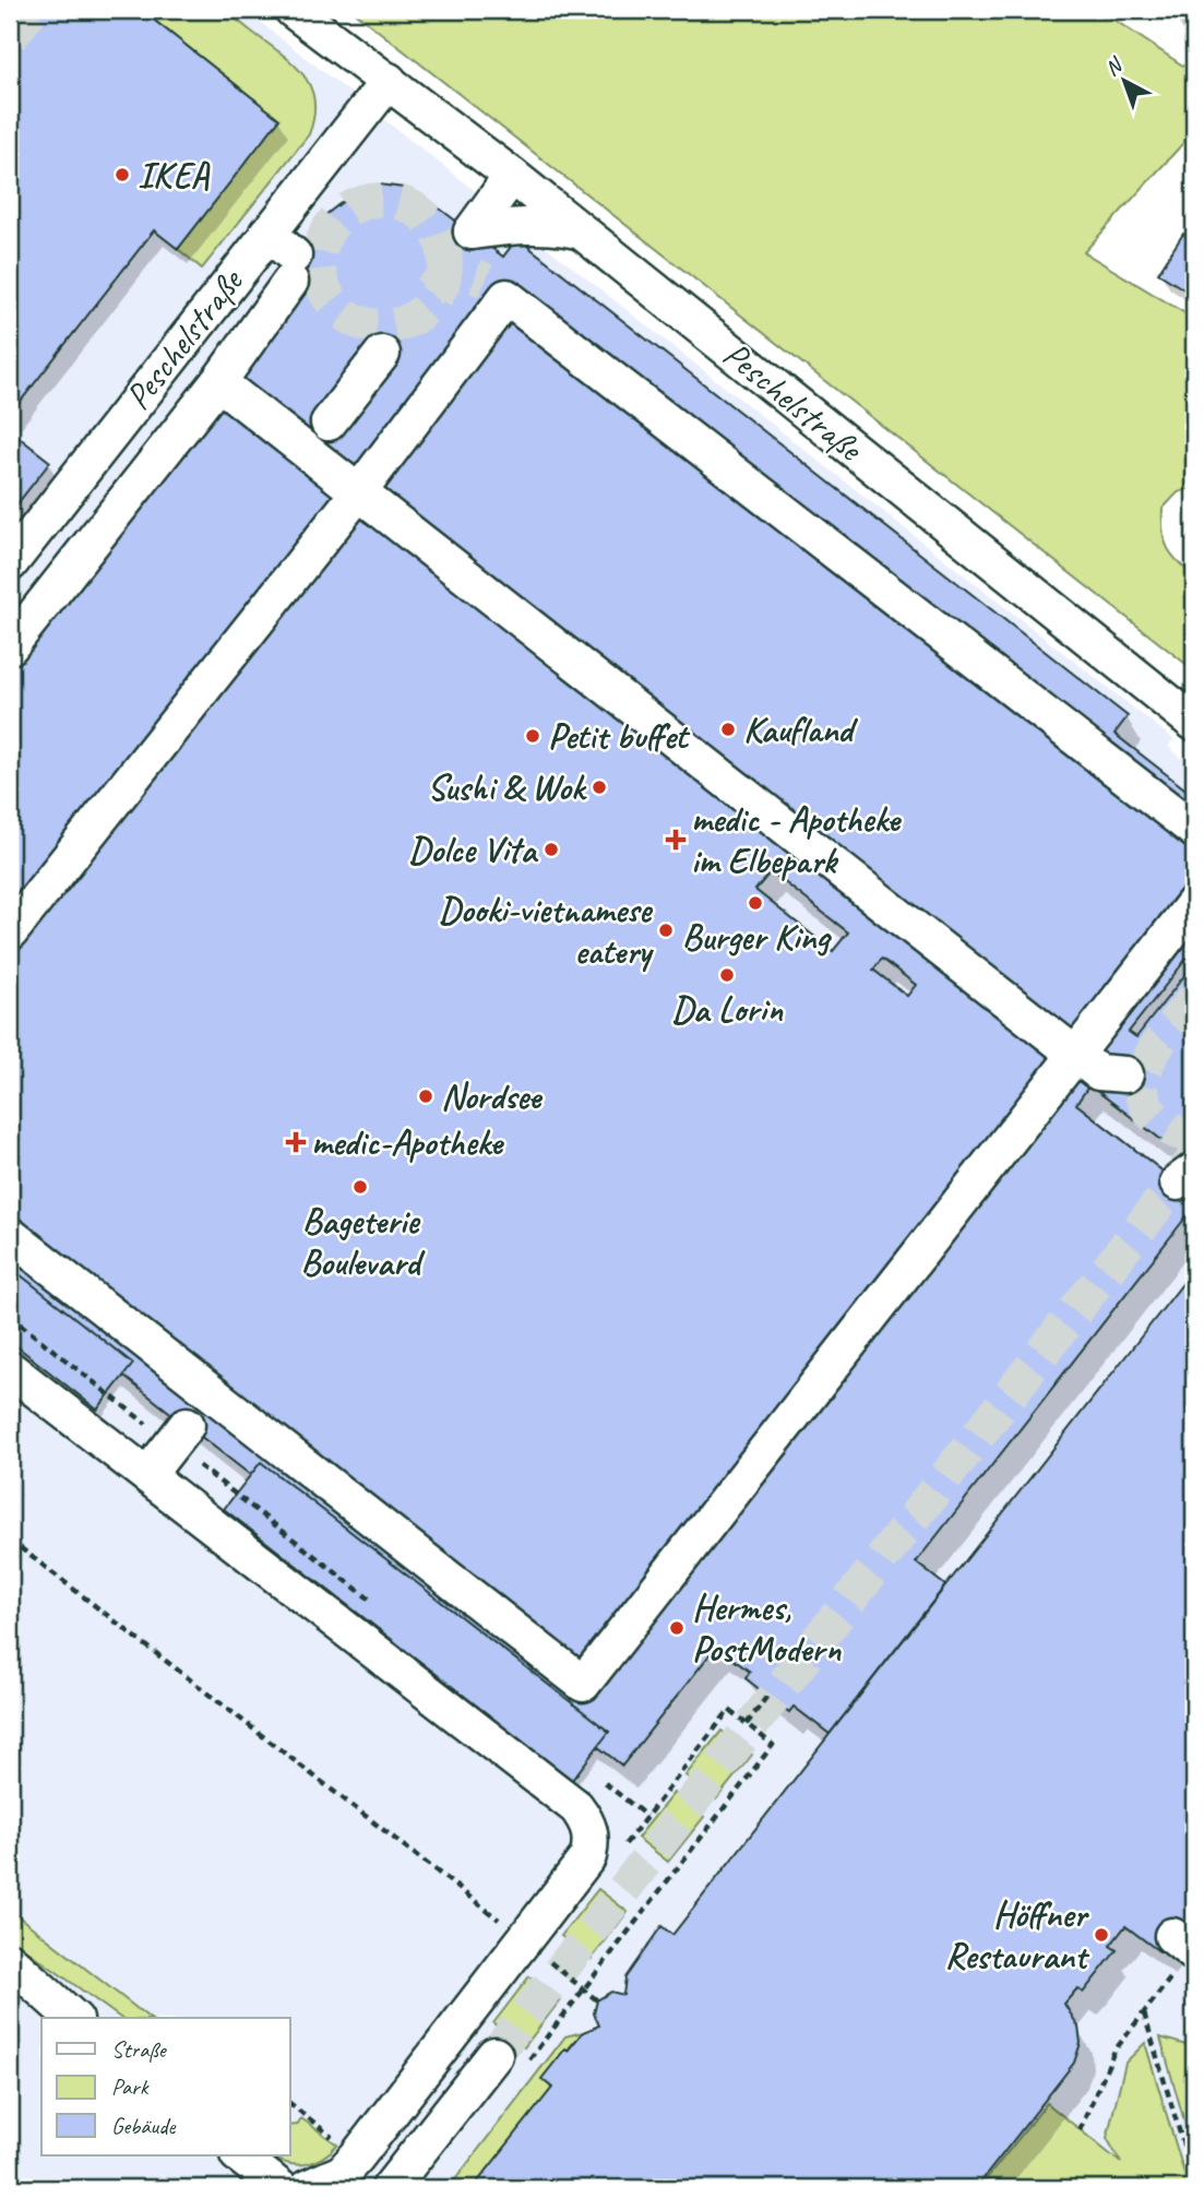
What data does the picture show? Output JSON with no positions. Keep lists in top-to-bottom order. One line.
{"streets":{"street":["Peschelstraße"]},"places":{"other":["IKEA","Kaufland","Petit buffet","Sushi & Wok","Dolce Vita","Burger King","Dooki-vietnamese eatery","Da Lorin","Nordsee","Bageterie Boulevard","Hermes, PostModern","Höffner Restaurant"],"health":["medic - Apotheke im Elbepark","medic-Apotheke"]},"legend":["Straße","Park","Gebäude"],"north":"top left"}
